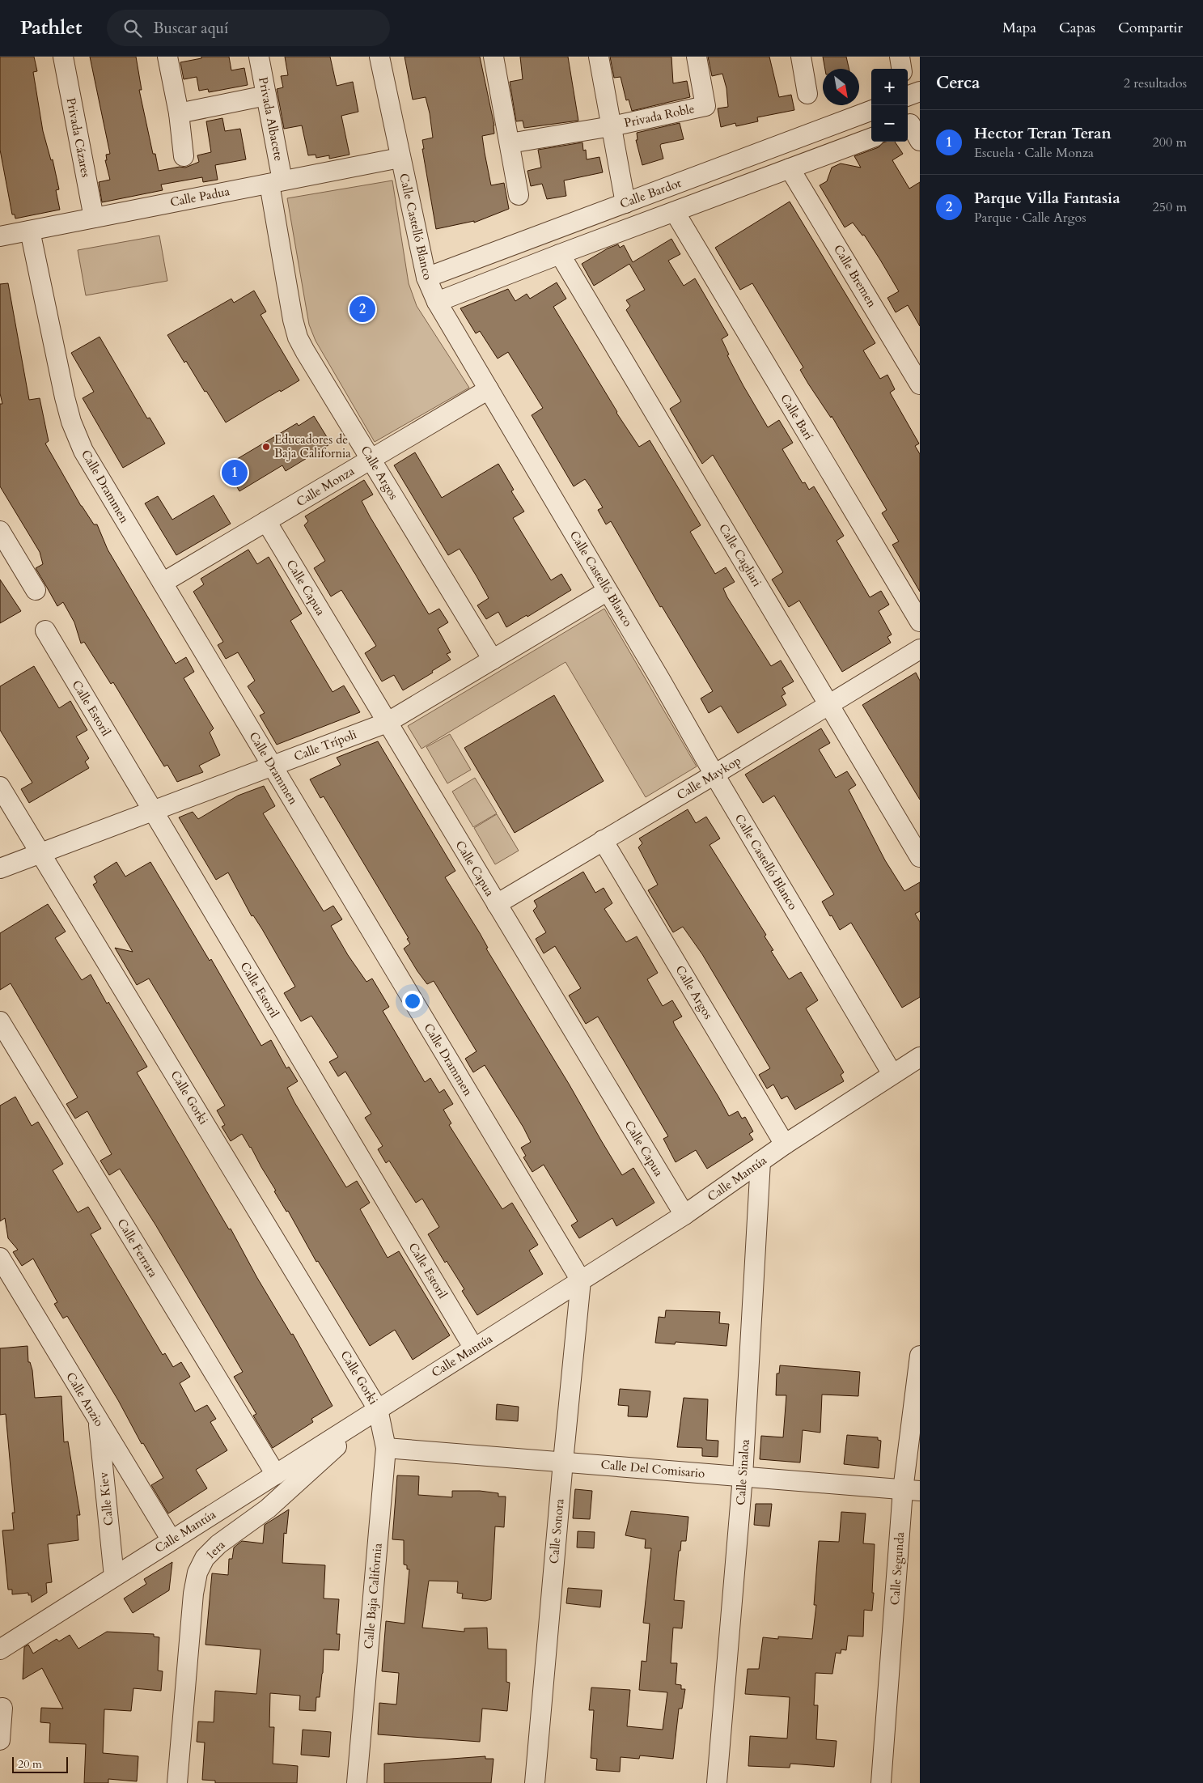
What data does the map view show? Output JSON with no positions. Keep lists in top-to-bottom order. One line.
{"streets":{"street":["Privada Roble","Privada Albacete","Privada Cázares","Calle Bardot","Calle Padua","Calle Castelló Blanco","Calle Bremen","Calle Barí","Calle Argos","Calle Drammen","Calle Monza","Calle Cagliari","Calle Capua","Calle Estoril","Calle Trípoli","Calle Maykop","Calle Gorki","Calle Mantúa","Calle Ferrara","Calle Anzio","Calle Del Comisario","Calle Sinaloa","Calle Kiev","Calle Sonora","1era","Calle Segunda","Calle Baja California"]},"crossings":[["Privada Roble","Calle Bardot"],["Privada Albacete","Calle Padua"],["Privada Albacete","Calle Argos"],["Privada Cázares","Calle Padua"],["Calle Bardot","Calle Castelló Blanco"],["Calle Padua","Calle Castelló Blanco"],["Calle Padua","Calle Argos"],["Calle Padua","Calle Drammen"],["Calle Castelló Blanco","Calle Monza"],["Calle Castelló Blanco","Calle Trípoli"],["Calle Castelló Blanco","Calle Maykop"],["Calle Castelló Blanco","Calle Mantúa"],["Calle Argos","Calle Monza"],["Calle Argos","Calle Trípoli"],["Calle Argos","Calle Maykop"],["Calle Argos","Calle Mantúa"],["Calle Drammen","Calle Monza"],["Calle Drammen","Calle Trípoli"],["Calle Drammen","Calle Mantúa"],["Calle Drammen","Calle Sonora"],["Calle Monza","Calle Capua"],["Calle Cagliari","Calle Maykop"],["Calle Capua","Calle Trípoli"],["Calle Capua","Calle Maykop"],["Calle Capua","Calle Mantúa"],["Calle Estoril","Calle Trípoli"],["Calle Estoril","Calle Mantúa"],["Calle Trípoli","Calle Gorki"],["Calle Gorki","Calle Mantúa"],["Calle Gorki","1era"],["Calle Gorki","Calle Baja California"],["Calle Mantúa","Calle Ferrara"],["Calle Mantúa","Calle Anzio"],["Calle Mantúa","Calle Sinaloa"],["Calle Mantúa","Calle Kiev"],["Calle Mantúa","Calle Sonora"],["Calle Mantúa","1era"],["Calle Mantúa","Calle Baja California"],["Calle Anzio","Calle Kiev"],["Calle Del Comisario","Calle Sinaloa"],["Calle Del Comisario","Calle Sonora"],["Calle Del Comisario","Calle Segunda"],["Calle Del Comisario","Calle Baja California"],["1era","Calle Baja California"]],"places":["Educadores de Baja California"],"scale_bar":"20 m","north":"bottom right","page":{"header":"Pathlet","search":"Buscar aquí","nav":["Mapa","Capas","Compartir"],"heading":["Cerca","2 resultados"],"map_buttons":["+","−"],"list":[{"mark":"1","name":"Hector Teran Teran","note":"Escuela · Calle Monza","value":"200 m"},{"mark":"2","name":"Parque Villa Fantasia","note":"Parque · Calle Argos","value":"250 m"}],"pins":["2","1"],"scale":"20 m"}}
